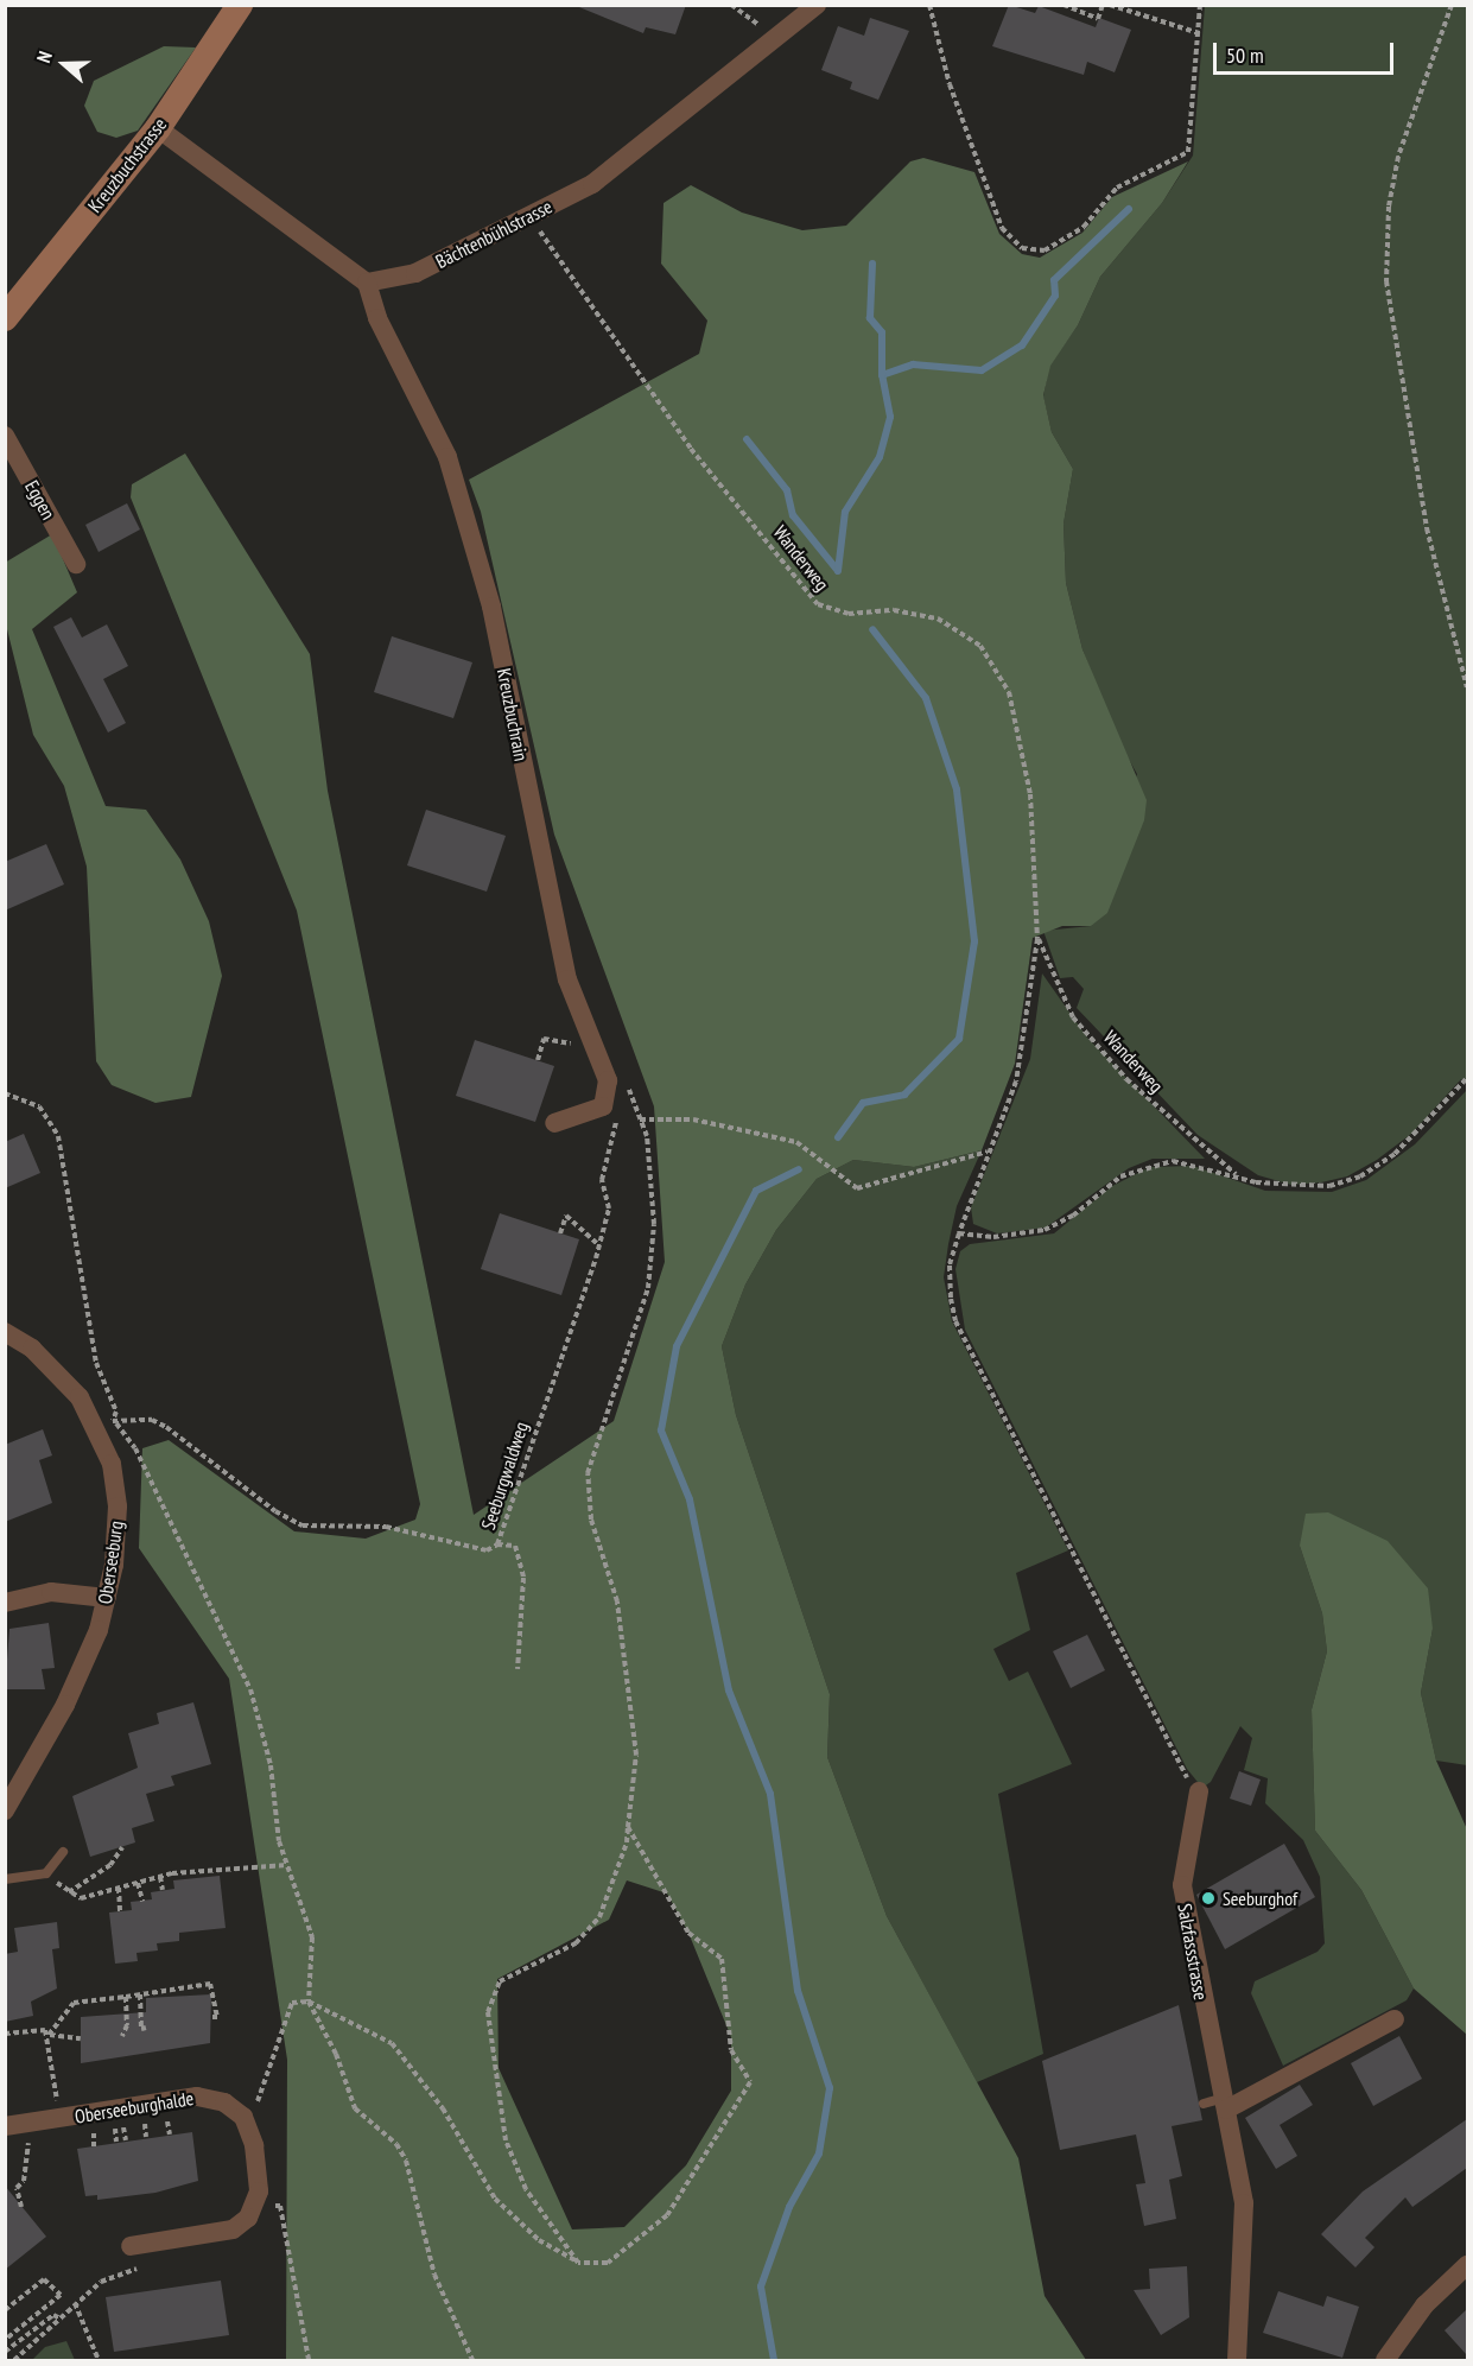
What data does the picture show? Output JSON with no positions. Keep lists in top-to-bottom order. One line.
{"streets":{"street":["Kreuzbuchstrasse","Bächtenbühlstrasse","Eggen","Kreuzbuchrain","Oberseeburg","Salzfassstrasse","Oberseeburghalde"],"path":["Wanderweg","Seeburgwaldweg"]},"crossings":[["Bächtenbühlstrasse","Wanderweg"],["Bächtenbühlstrasse","Kreuzbuchrain"],["Wanderweg","Salzfassstrasse"],["Kreuzbuchrain","Seeburgwaldweg"]],"places":["Seeburghof"],"scale_bar":"50 m","north":"left"}
